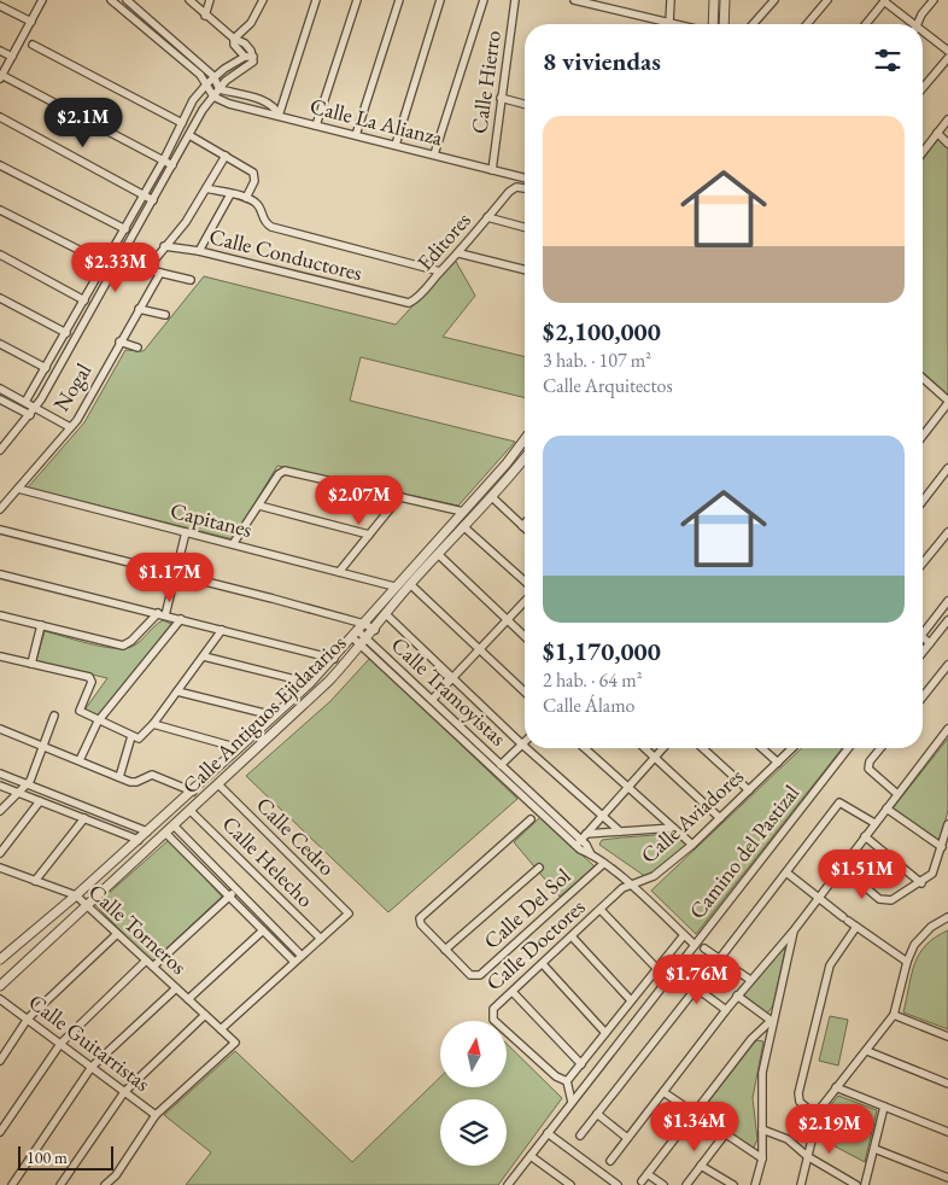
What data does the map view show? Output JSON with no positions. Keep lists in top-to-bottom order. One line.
{"streets":{"street":["Calle Hierro","Calle La Alianza","Editores","Calle Conductores","Nogal","Capitanes","Calle Tramoyistas","Calle Antiguos Ejidatarios","Calle Aviadores","Calle Cedro","Camino del Pastizal","Calle Helecho","Calle Del Sol","Calle Torneros","Calle Doctores","Calle Guitarristas"]},"crossings":[["Calle Hierro","Calle La Alianza"],["Editores","Calle Conductores"],["Nogal","Capitanes"],["Capitanes","Calle Antiguos Ejidatarios"],["Calle Tramoyistas","Calle Antiguos Ejidatarios"],["Calle Tramoyistas","Calle Aviadores"],["Calle Tramoyistas","Camino del Pastizal"],["Calle Tramoyistas","Calle Del Sol"],["Calle Tramoyistas","Calle Doctores"],["Calle Antiguos Ejidatarios","Calle Cedro"],["Calle Antiguos Ejidatarios","Calle Helecho"],["Calle Antiguos Ejidatarios","Calle Torneros"],["Calle Aviadores","Calle Doctores"],["Calle Cedro","Calle Helecho"],["Calle Torneros","Calle Guitarristas"]],"scale_bar":"100 m","north":"top","page":{"heading":"8 viviendas","list":[{"name":"$2,100,000","note":"3 hab. · 107 m² · Calle Arquitectos"},{"name":"$1,170,000","note":"2 hab. · 64 m² · Calle Álamo"}],"price":["$2.1M","$2.33M","$2.07M","$1.17M","$1.51M","$1.76M","$1.34M","$2.19M"],"scale":"100 m"}}
